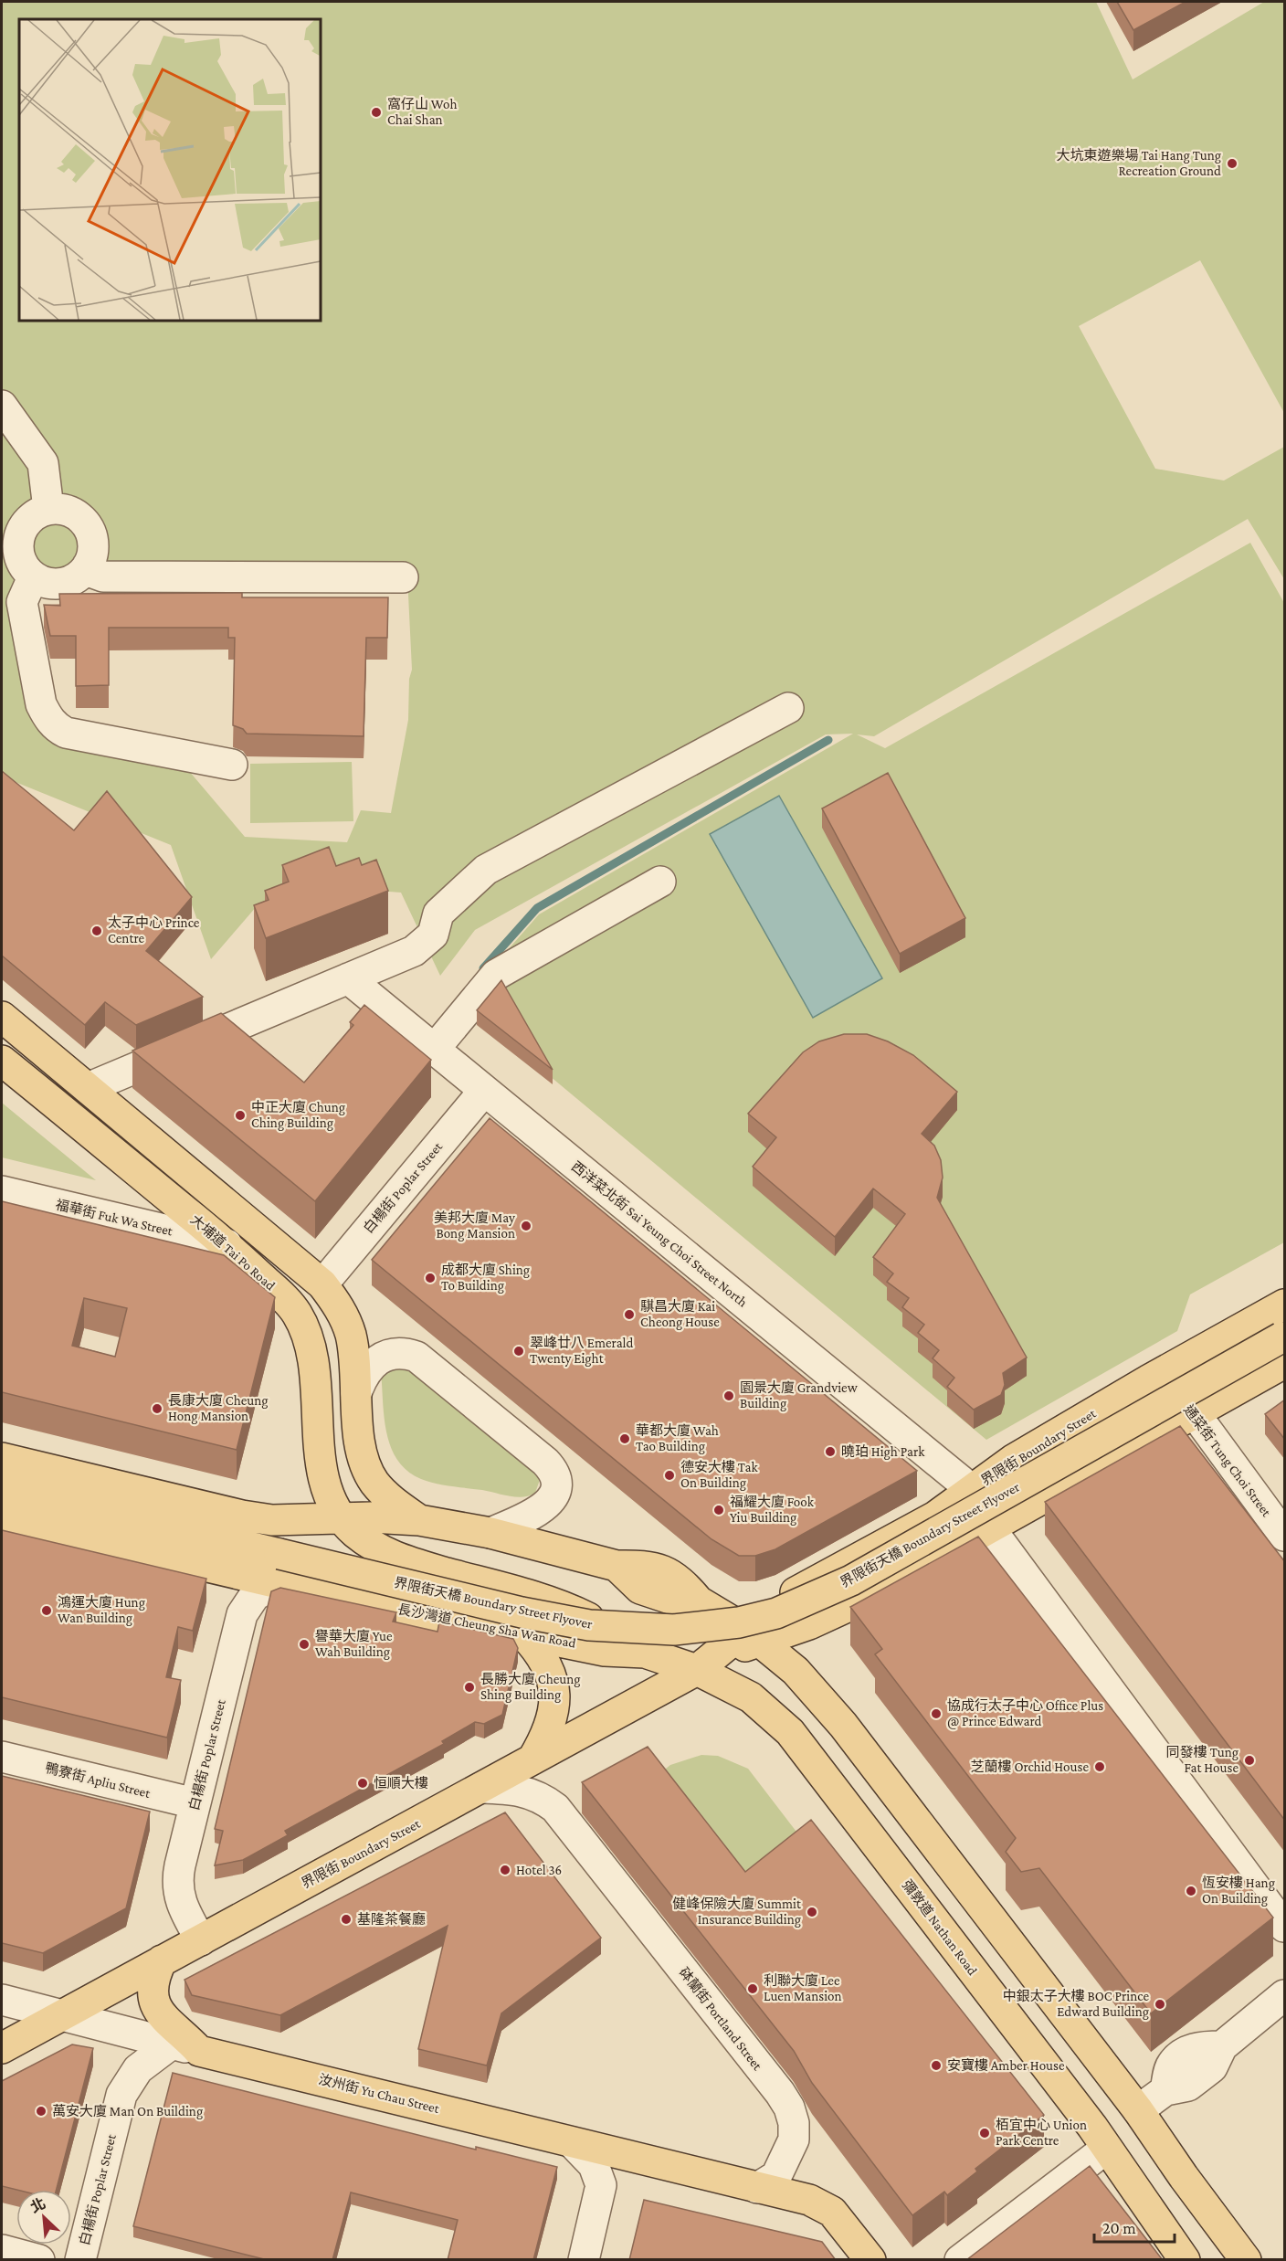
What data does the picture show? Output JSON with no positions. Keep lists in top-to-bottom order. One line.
{"streets":{"main road":["大埔道 Tai Po Road","界限街 Boundary Street","界限街天橋 Boundary Street Flyover","長沙灣道 Cheung Sha Wan Road","彌敦道 Nathan Road","汝州街 Yu Chau Street"],"street":["白楊街 Poplar Street","福華街 Fuk Wa Street","西洋菜北街 Sai Yeung Choi Street North","通菜街 Tung Choi Street","鴨寮街 Apliu Street","砵蘭街 Portland Street"]},"crossings":[["白楊街 Poplar Street","西洋菜北街 Sai Yeung Choi Street North"],["白楊街 Poplar Street","界限街 Boundary Street"],["白楊街 Poplar Street","長沙灣道 Cheung Sha Wan Road"],["白楊街 Poplar Street","鴨寮街 Apliu Street"],["白楊街 Poplar Street","汝州街 Yu Chau Street"],["福華街 Fuk Wa Street","大埔道 Tai Po Road"],["西洋菜北街 Sai Yeung Choi Street North","界限街 Boundary Street"],["界限街 Boundary Street","通菜街 Tung Choi Street"],["界限街 Boundary Street","彌敦道 Nathan Road"],["界限街 Boundary Street","砵蘭街 Portland Street"],["界限街 Boundary Street","汝州街 Yu Chau Street"],["長沙灣道 Cheung Sha Wan Road","彌敦道 Nathan Road"],["砵蘭街 Portland Street","汝州街 Yu Chau Street"]],"places":["窩仔山 Woh Chai Shan","大坑東遊樂場 Tai Hang Tung Recreation Ground","太子中心 Prince Centre","中正大廈 Chung Ching Building","美邦大廈 May Bong Mansion","成都大廈 Shing To Building","騏昌大廈 Kai Cheong House","翠峰廿八 Emerald Twenty Eight","園景大廈 Grandview Building","長康大廈 Cheung Hong Mansion","華都大廈 Wah Tao Building","曉珀 High Park","德安大樓 Tak On Building","福耀大廈 Fook Yiu Building","鴻運大廈 Hung Wan Building","譽華大廈 Yue Wah Building","長勝大廈 Cheung Shing Building","協成行太子中心 Office Plus @ Prince Edward","同發樓 Tung Fat House","芝蘭樓 Orchid House","恒順大樓","Hotel 36","恆安樓 Hang On Building","健峰保險大廈 Summit Insurance Building","基隆茶餐廳","利聯大廈 Lee Luen Mansion","中銀太子大樓 BOC Prince Edward Building","安寶樓 Amber House","萬安大廈 Man On Building","栢宜中心 Union Park Centre"],"scale_bar":"20 m","north":"top left"}
